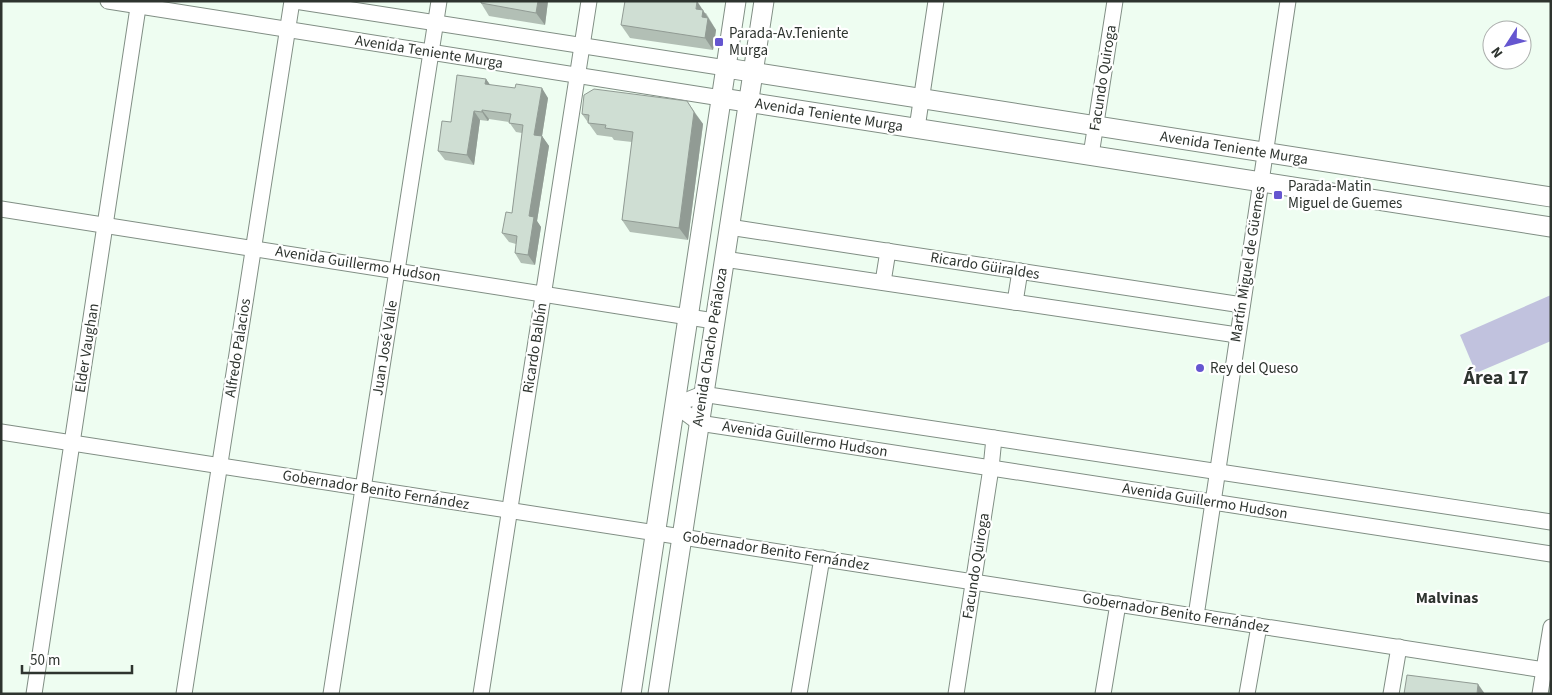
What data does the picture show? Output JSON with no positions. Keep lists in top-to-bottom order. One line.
{"streets":{"main road":["Avenida Teniente Murga","Avenida Chacho Peñaloza"],"street":["Facundo Quiroga","Avenida Guillermo Hudson","Martín Miguel de Güemes","Ricardo Güiraldes","Elder Vaughan","Alfredo Palacios","Juan José Valle","Ricardo Balbín","Gobernador Benito Fernández"]},"crossings":[["Avenida Teniente Murga","Facundo Quiroga"],["Avenida Teniente Murga","Martín Miguel de Güemes"],["Avenida Teniente Murga","Avenida Chacho Peñaloza"],["Avenida Teniente Murga","Elder Vaughan"],["Avenida Teniente Murga","Alfredo Palacios"],["Avenida Teniente Murga","Juan José Valle"],["Avenida Teniente Murga","Ricardo Balbín"],["Facundo Quiroga","Avenida Guillermo Hudson"],["Facundo Quiroga","Gobernador Benito Fernández"],["Avenida Guillermo Hudson","Martín Miguel de Güemes"],["Avenida Guillermo Hudson","Avenida Chacho Peñaloza"],["Avenida Guillermo Hudson","Elder Vaughan"],["Avenida Guillermo Hudson","Alfredo Palacios"],["Avenida Guillermo Hudson","Juan José Valle"],["Avenida Guillermo Hudson","Ricardo Balbín"],["Martín Miguel de Güemes","Ricardo Güiraldes"],["Martín Miguel de Güemes","Gobernador Benito Fernández"],["Ricardo Güiraldes","Avenida Chacho Peñaloza"],["Avenida Chacho Peñaloza","Gobernador Benito Fernández"],["Elder Vaughan","Gobernador Benito Fernández"],["Alfredo Palacios","Gobernador Benito Fernández"],["Juan José Valle","Gobernador Benito Fernández"],["Ricardo Balbín","Gobernador Benito Fernández"]],"districts":["Área 17","Malvinas"],"places":{"transit":["Parada-Av.Teniente Murga","Parada-Matin Miguel de Guemes"],"other":["Rey del Queso"]},"scale_bar":"50 m","north":"bottom left"}
